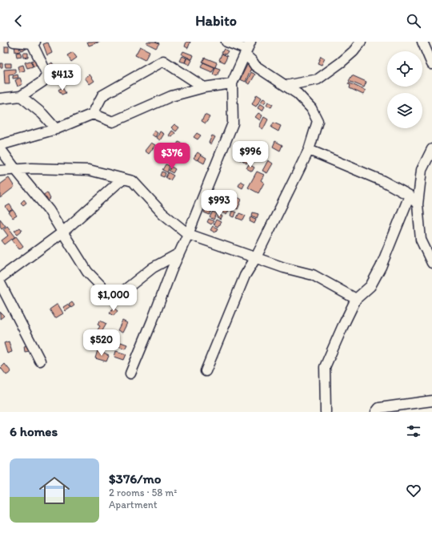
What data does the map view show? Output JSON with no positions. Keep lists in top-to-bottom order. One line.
{"page":{"header":"Habito","price":["$413","$996","$376","$993","$1,000","$520"],"heading":"6 homes","list":[{"name":"$376/mo","note":"2 rooms · 58 m² · Apartment"}]}}
